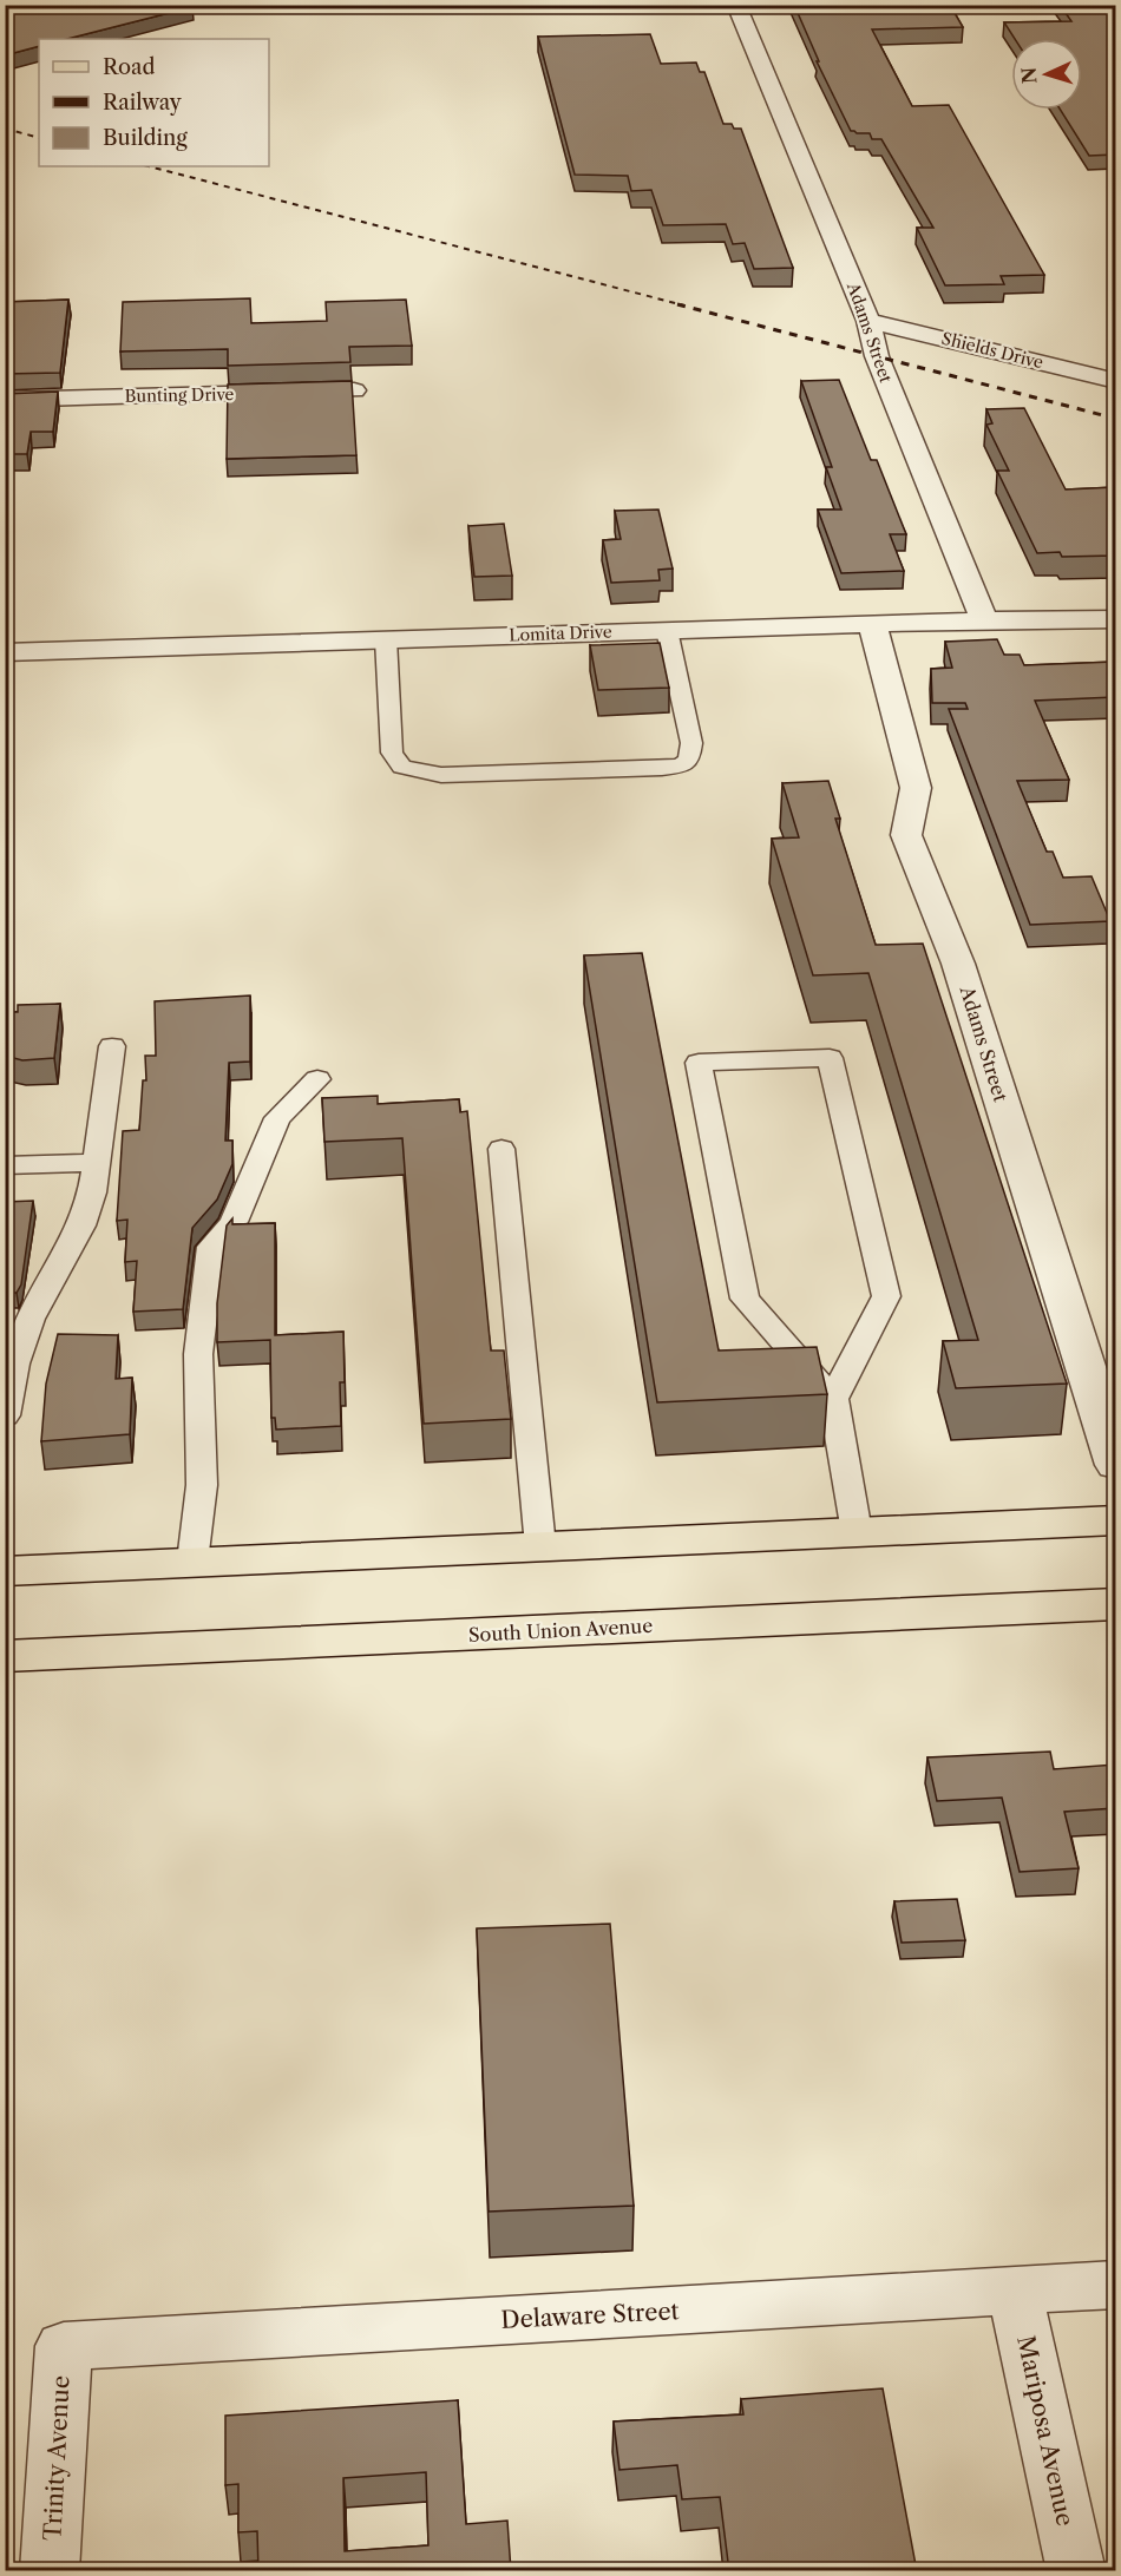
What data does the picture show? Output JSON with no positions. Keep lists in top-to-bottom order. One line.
{"streets":{"main road":["South Union Avenue"],"street":["Adams Street","Shields Drive","Bunting Drive","Lomita Drive","Delaware Street","Mariposa Avenue","Trinity Avenue"]},"crossings":[["Adams Street","Shields Drive"],["Adams Street","Lomita Drive"],["Delaware Street","Mariposa Avenue"],["Delaware Street","Trinity Avenue"]],"legend":["Road","Railway","Building"],"north":"left"}
